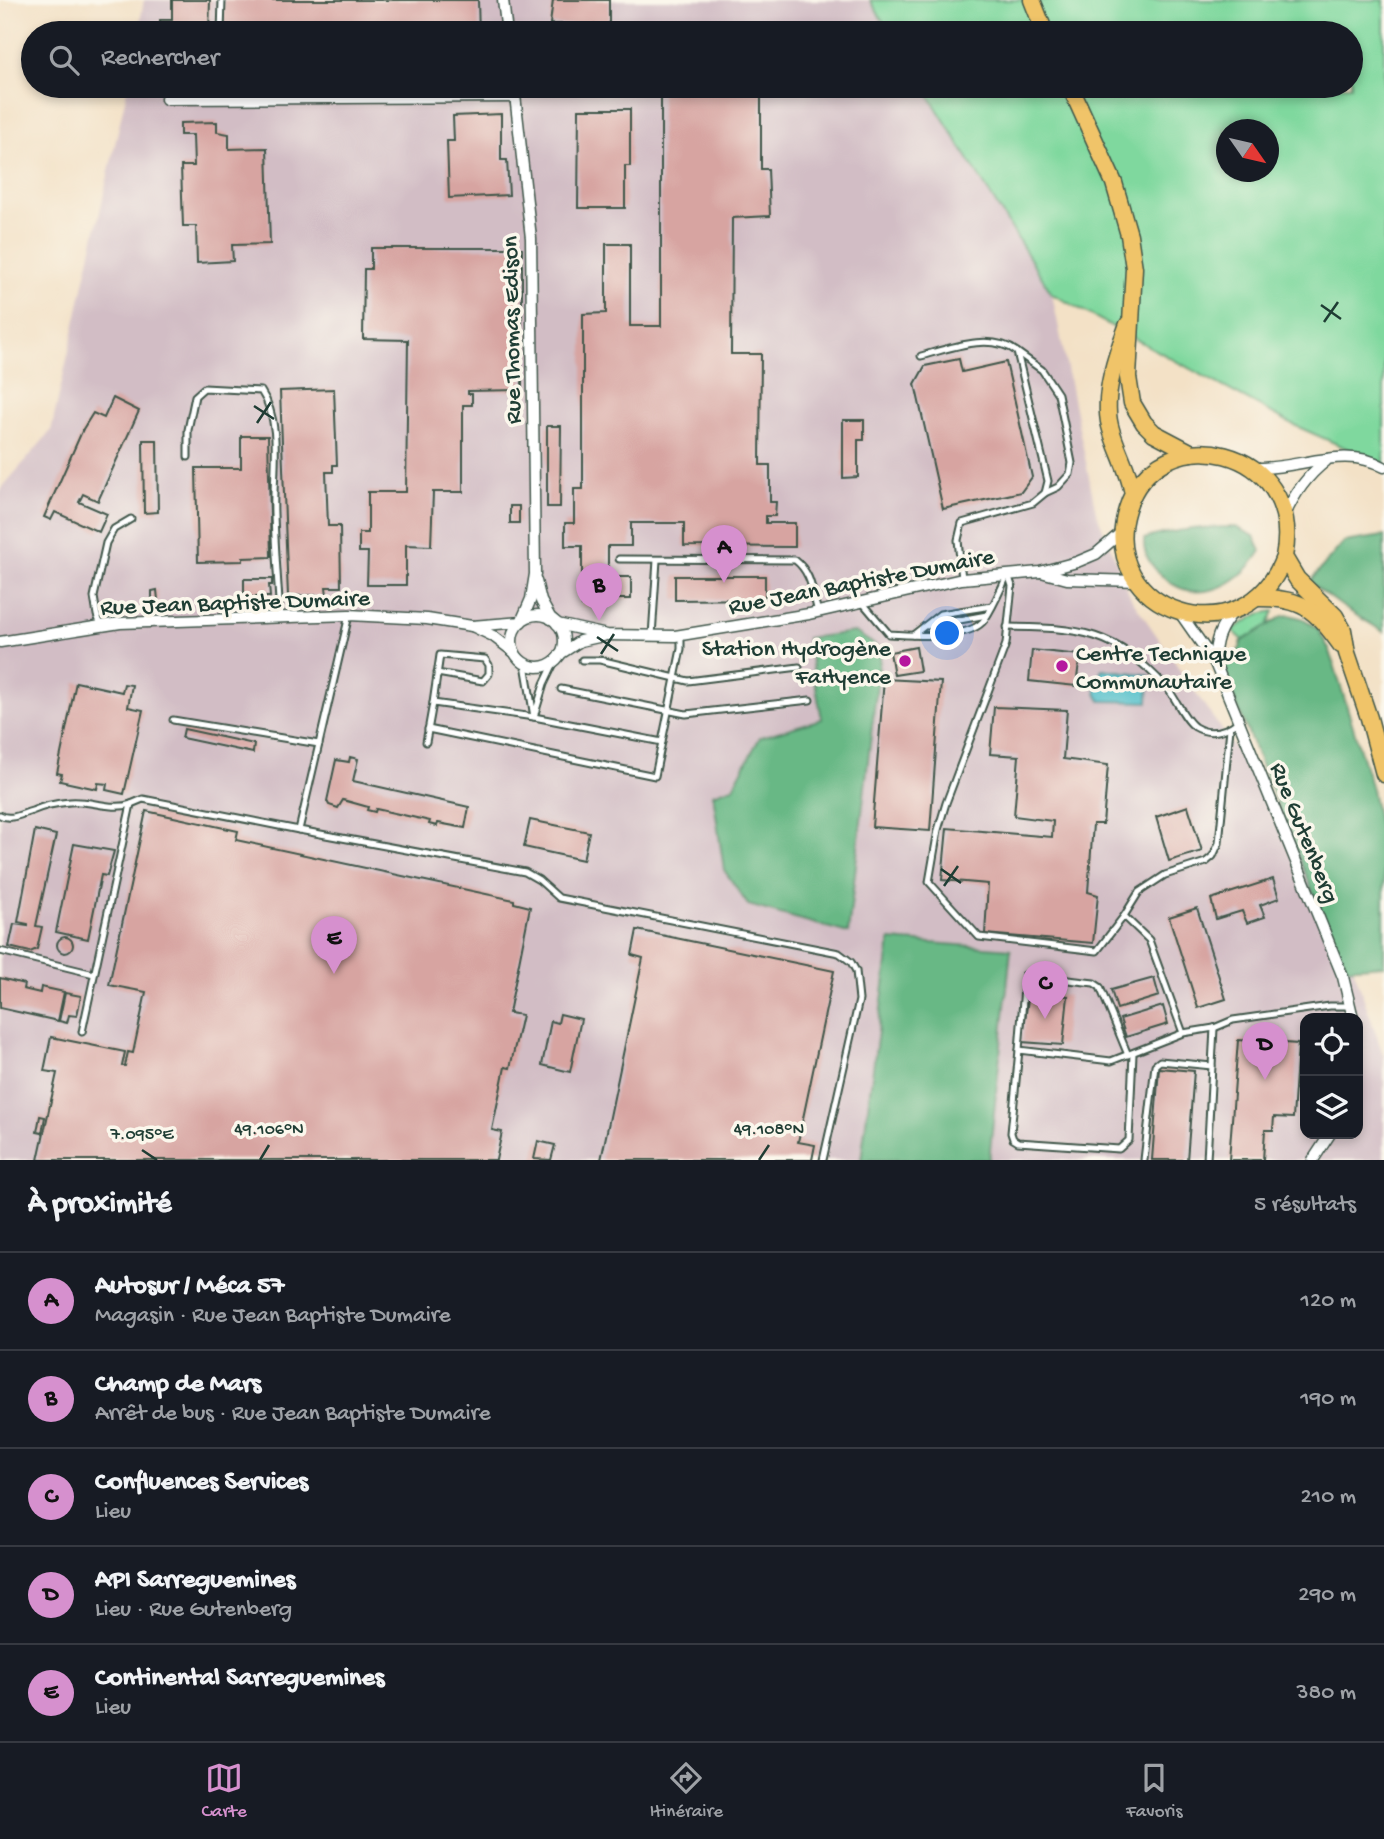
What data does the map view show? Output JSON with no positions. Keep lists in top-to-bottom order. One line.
{"streets":{"street":["Rue Thomas Edison","Rue Jean Baptiste Dumaire","Rue Gutenberg"]},"crossings":[["Rue Thomas Edison","Rue Jean Baptiste Dumaire"],["Rue Jean Baptiste Dumaire","Rue Gutenberg"]],"places":["Station Hydrogène FaHyence","Centre Technique Communautaire"],"north":"bottom right","page":{"search":"Rechercher","pins":["A","B","E","C","D"],"heading":["À proximité","5 résultats"],"list":[{"mark":"A","name":"Autosur / Méca 57","note":"Magasin · Rue Jean Baptiste Dumaire","value":"120 m"},{"mark":"B","name":"Champ de Mars","note":"Arrêt de bus · Rue Jean Baptiste Dumaire","value":"190 m"},{"mark":"C","name":"Confluences Services","note":"Lieu","value":"210 m"},{"mark":"D","name":"API Sarreguemines","note":"Lieu · Rue Gutenberg","value":"290 m"},{"mark":"E","name":"Continental Sarreguemines","note":"Lieu","value":"380 m"}],"nav":["Carte","Itinéraire","Favoris"]},"coordinates":["49.106°N","49.108°N","7.095°E"]}
